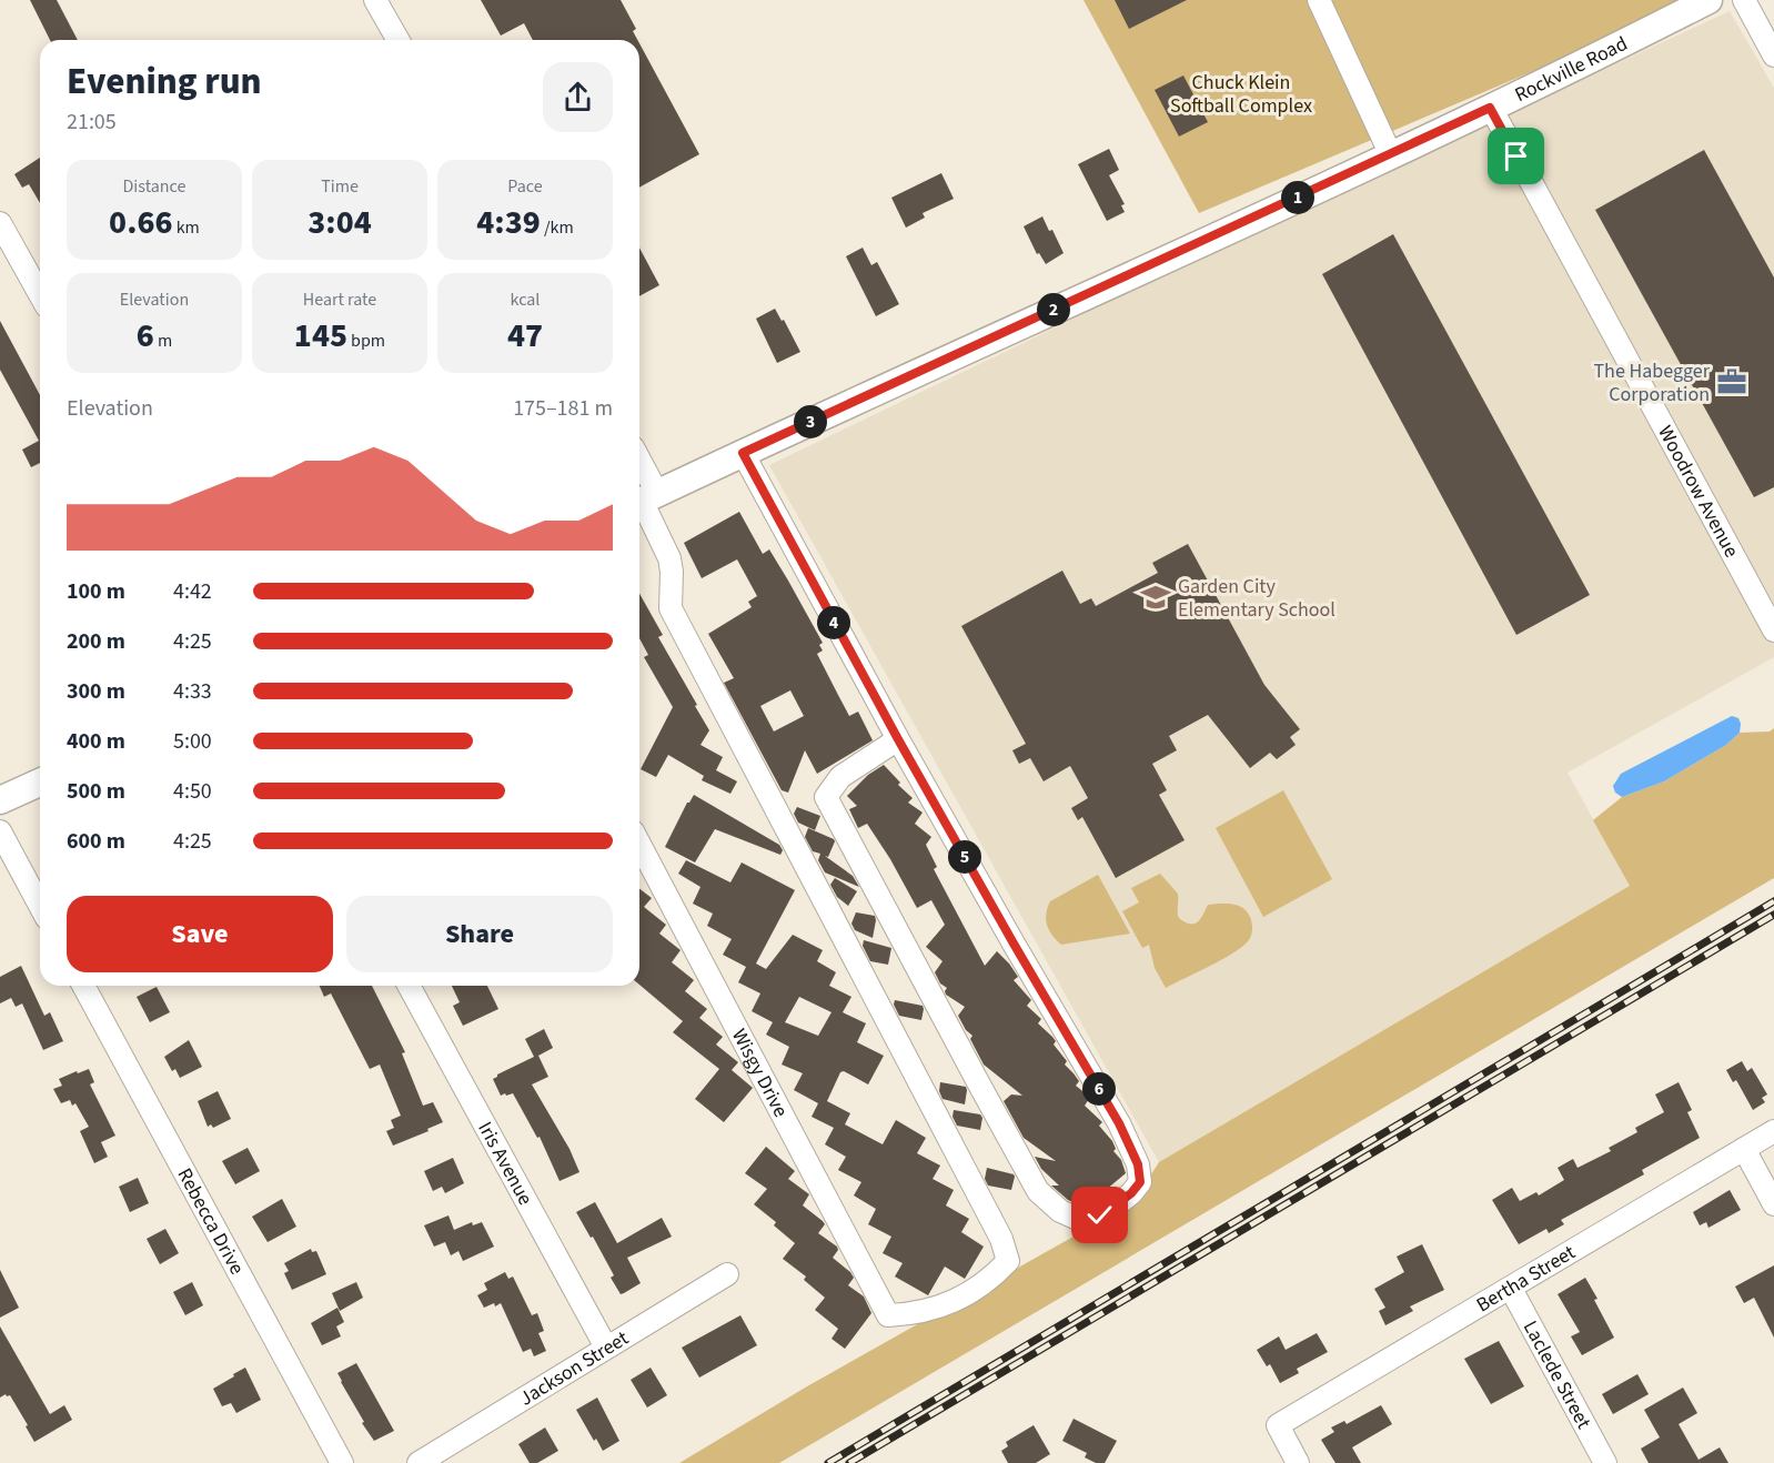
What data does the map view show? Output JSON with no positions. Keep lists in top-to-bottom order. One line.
{"streets":{"main road":["Rockville Road"],"street":["Woodrow Avenue","Wisgy Drive","Iris Avenue","Rebecca Drive","Bertha Street","Jackson Street","Laclede Street"]},"crossings":[["Rockville Road","Woodrow Avenue"],["Rockville Road","Wisgy Drive"],["Iris Avenue","Jackson Street"],["Bertha Street","Laclede Street"]],"parks":["Chuck Klein Softball Complex"],"places":{"office":["The Habegger Corporation"],"school or university":["Garden City Elementary School"]},"page":{"heading":["Evening run","21:05"],"stats":[["Distance","0.66 km"],["Time","3:04"],["Pace","4:39 /km"],["Elevation","6 m"],["Heart rate","145 bpm"],["kcal","47"]],"pins":["1","2","3","4","5","6"],"chart":["Elevation","175–181 m"],"list":[{"name":"100 m","note":"4:42"},{"name":"200 m","note":"4:25"},{"name":"300 m","note":"4:33"},{"name":"400 m","note":"5:00"},{"name":"500 m","note":"4:50"},{"name":"600 m","note":"4:25"}],"buttons":["Save","Share"]}}
